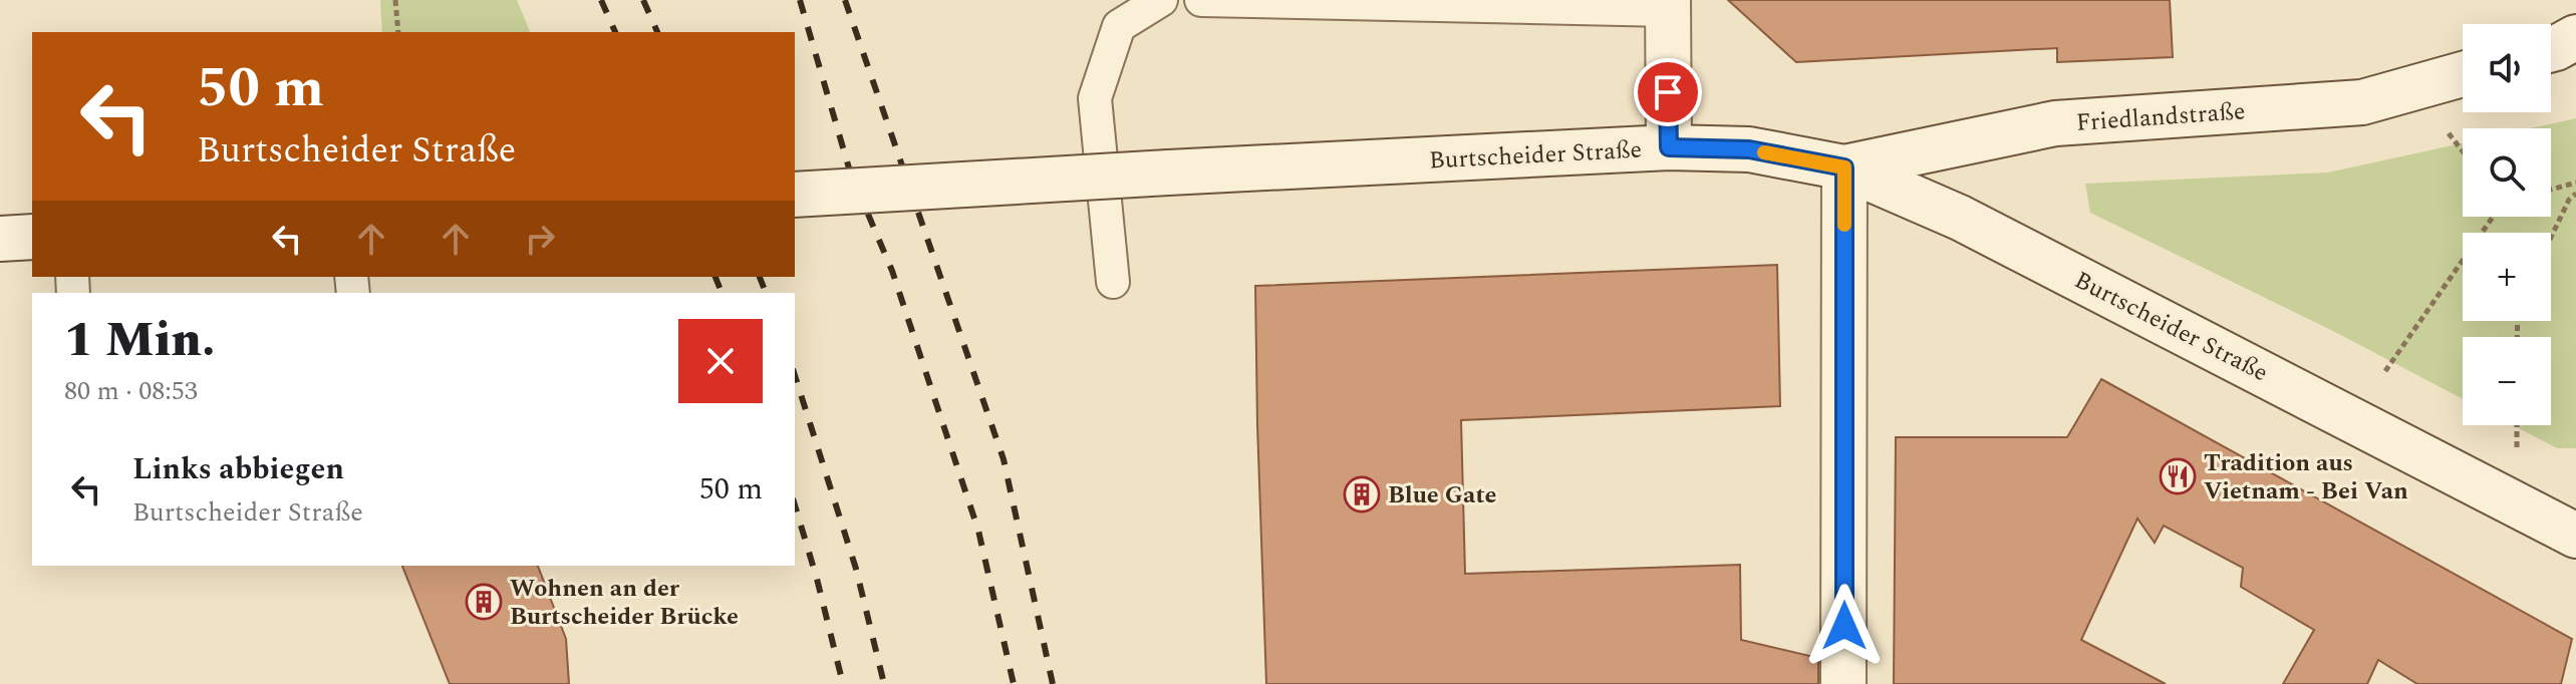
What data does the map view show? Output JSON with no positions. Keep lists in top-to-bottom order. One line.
{"streets":{"main road":["Friedlandstraße","Burtscheider Straße"]},"crossings":[["Friedlandstraße","Burtscheider Straße"]],"places":{"restaurant":["Tradition aus Vietnam - Bei Van"],"building":["Blue Gate","Wohnen an der Burtscheider Brücke"]},"page":{"map_buttons":["+","−"],"turn":["50 m","Burtscheider Straße"],"heading":["1 Min.","80 m · 08:53"],"list":[{"name":"Links abbiegen","note":"Burtscheider Straße","value":"50 m"}]}}
